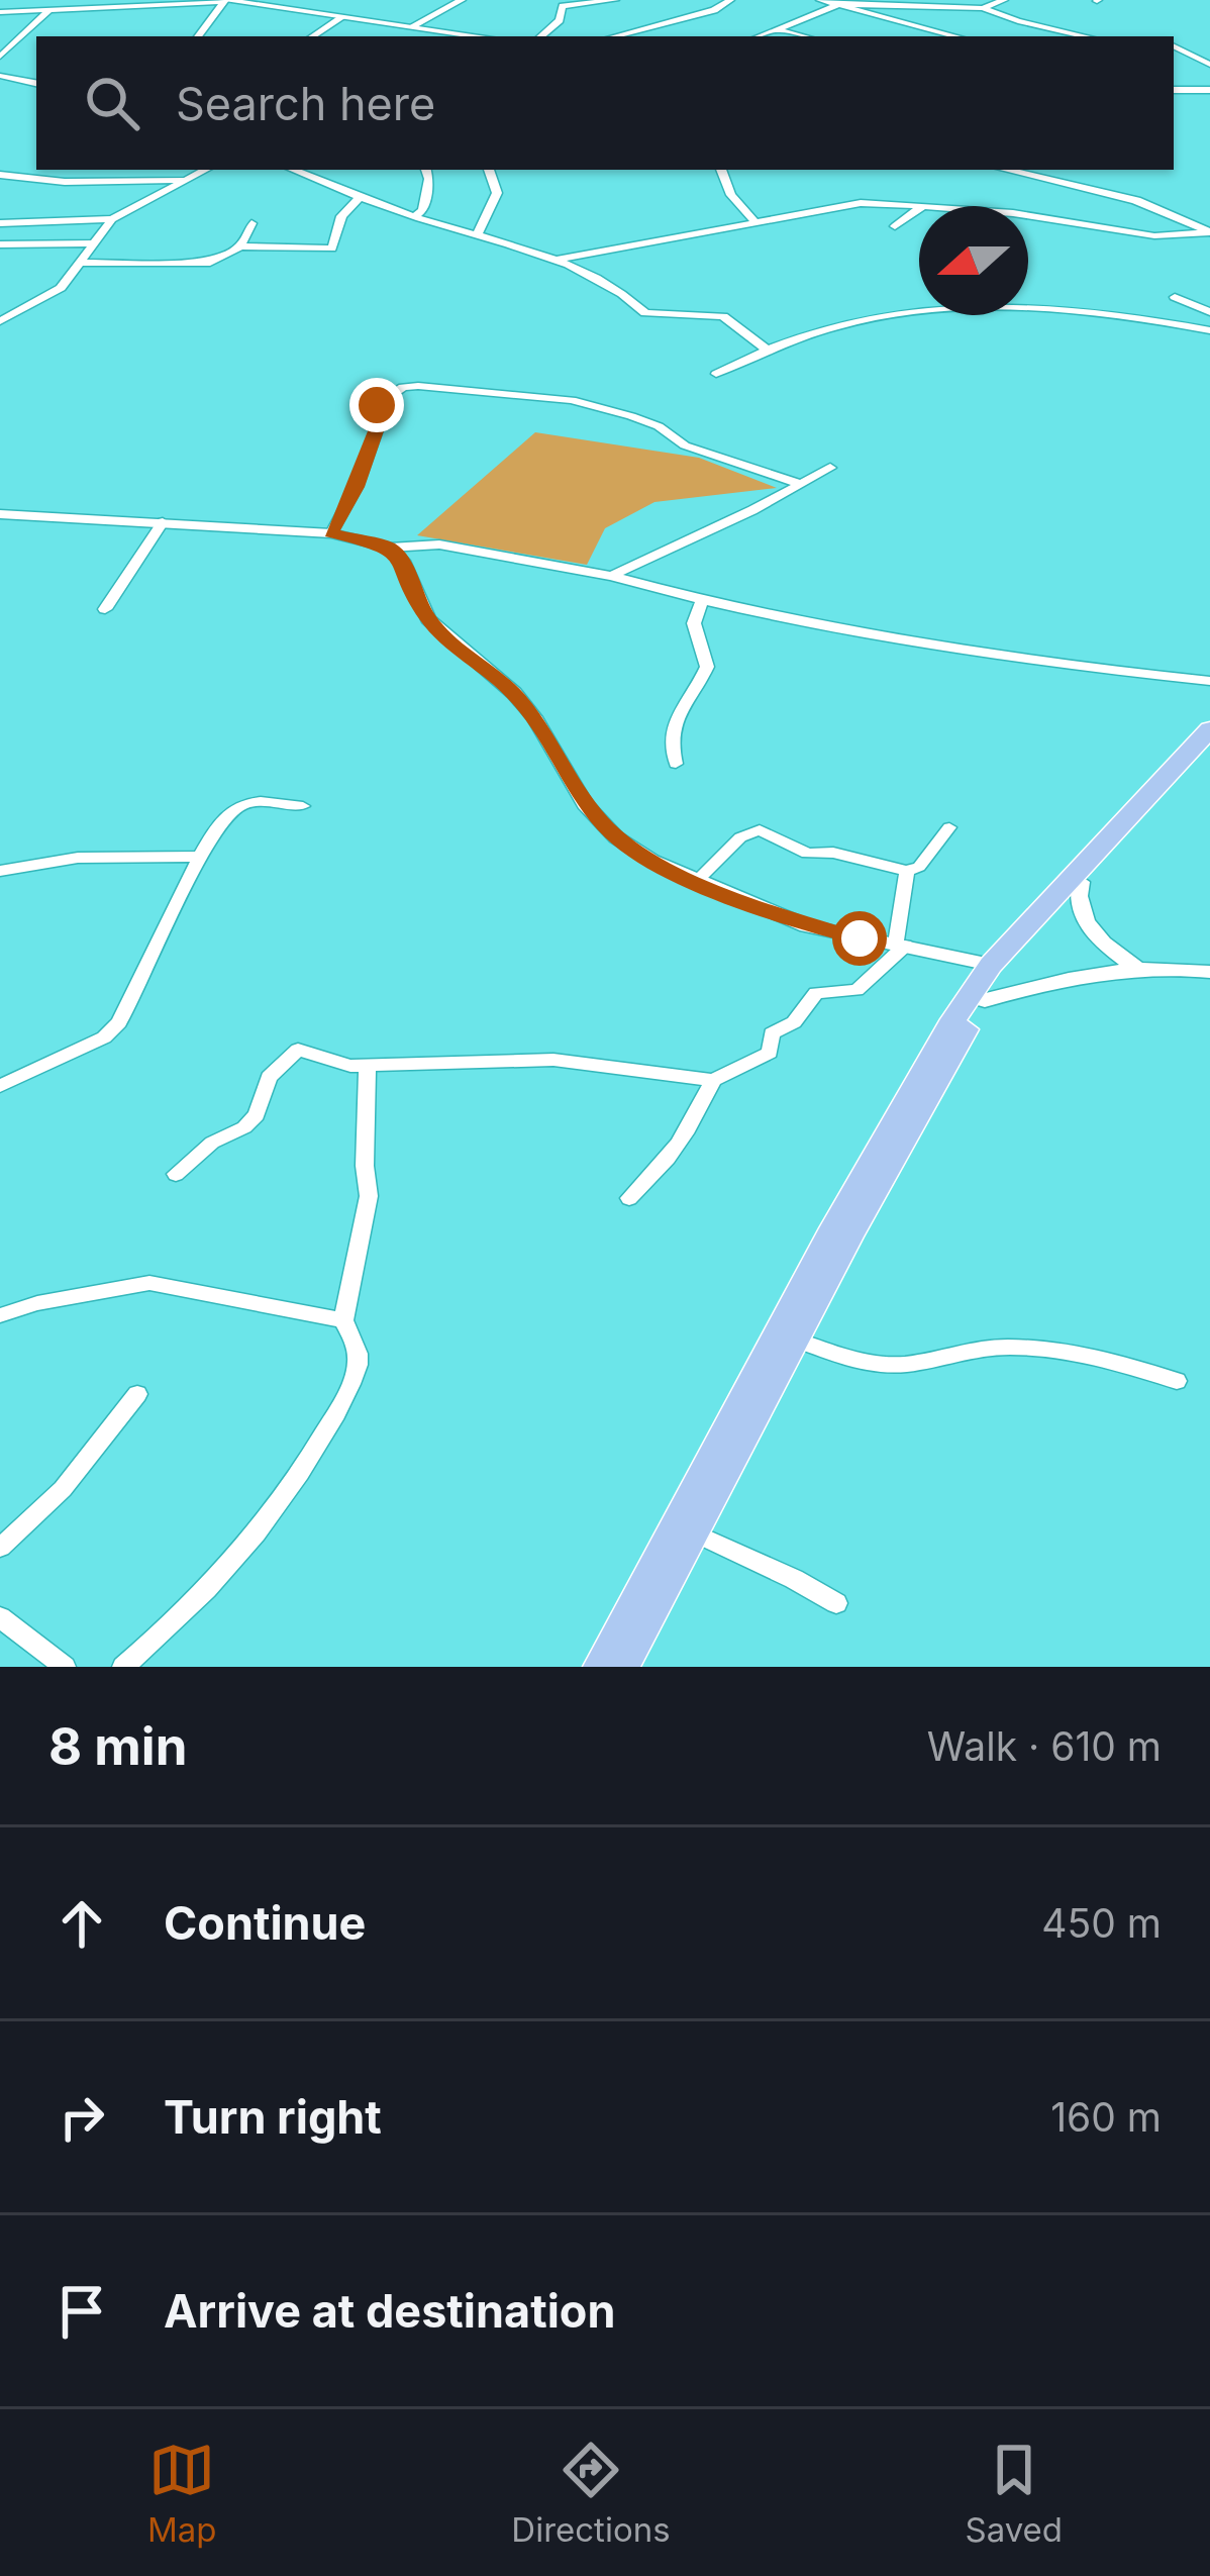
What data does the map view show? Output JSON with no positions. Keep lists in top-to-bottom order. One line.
{"north":"left","page":{"search":"Search here","heading":["8 min","Walk · 610 m"],"list":[["Continue","450 m"],["Turn right","160 m"],"Arrive at destination"],"nav":["Map","Directions","Saved"]}}
